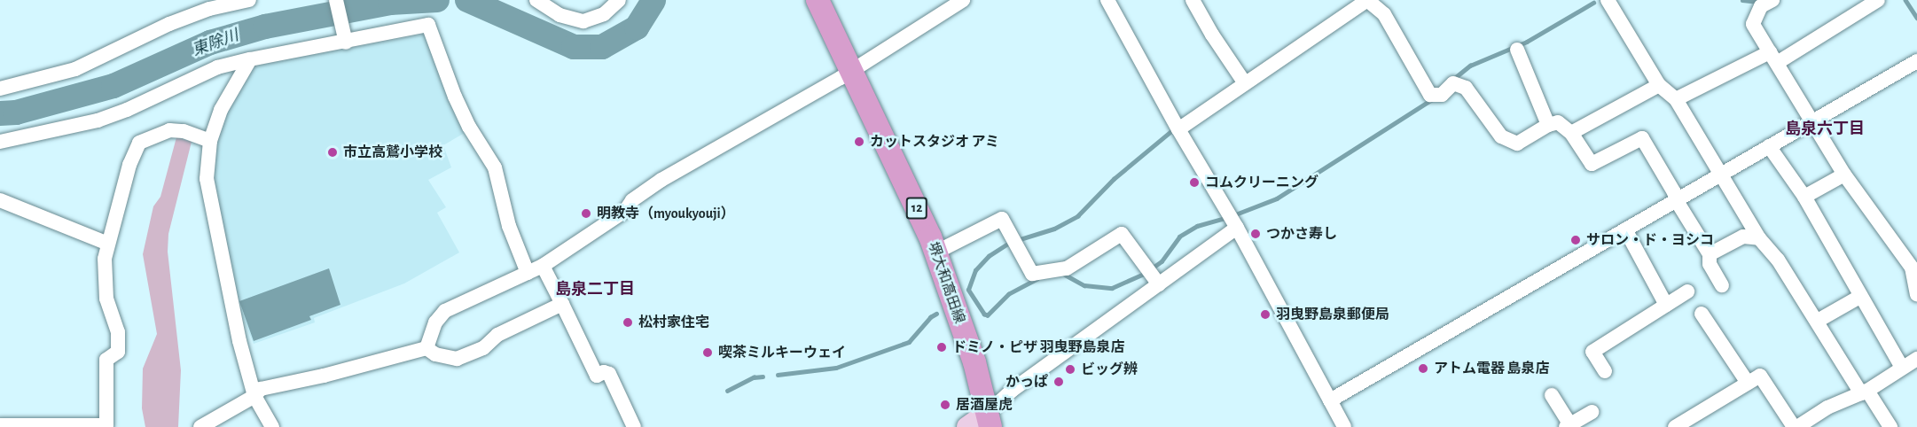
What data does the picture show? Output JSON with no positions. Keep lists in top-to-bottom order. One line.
{"streets":{"main road":["12","堺大和高田線"]},"districts":["島泉六丁目","島泉二丁目"],"water":["東除川"],"places":["カットスタジオ アミ","市立高鷲小学校","コムクリーニング","明教寺（myoukyouji）","つかさ寿し","サロン・ド・ヨシコ","羽曳野島泉郵便局","松村家住宅","ドミノ・ピザ 羽曳野島泉店","喫茶ミルキーウェイ","アトム電器 島泉店","ビッグ辨","かっぱ","居酒屋虎"]}
